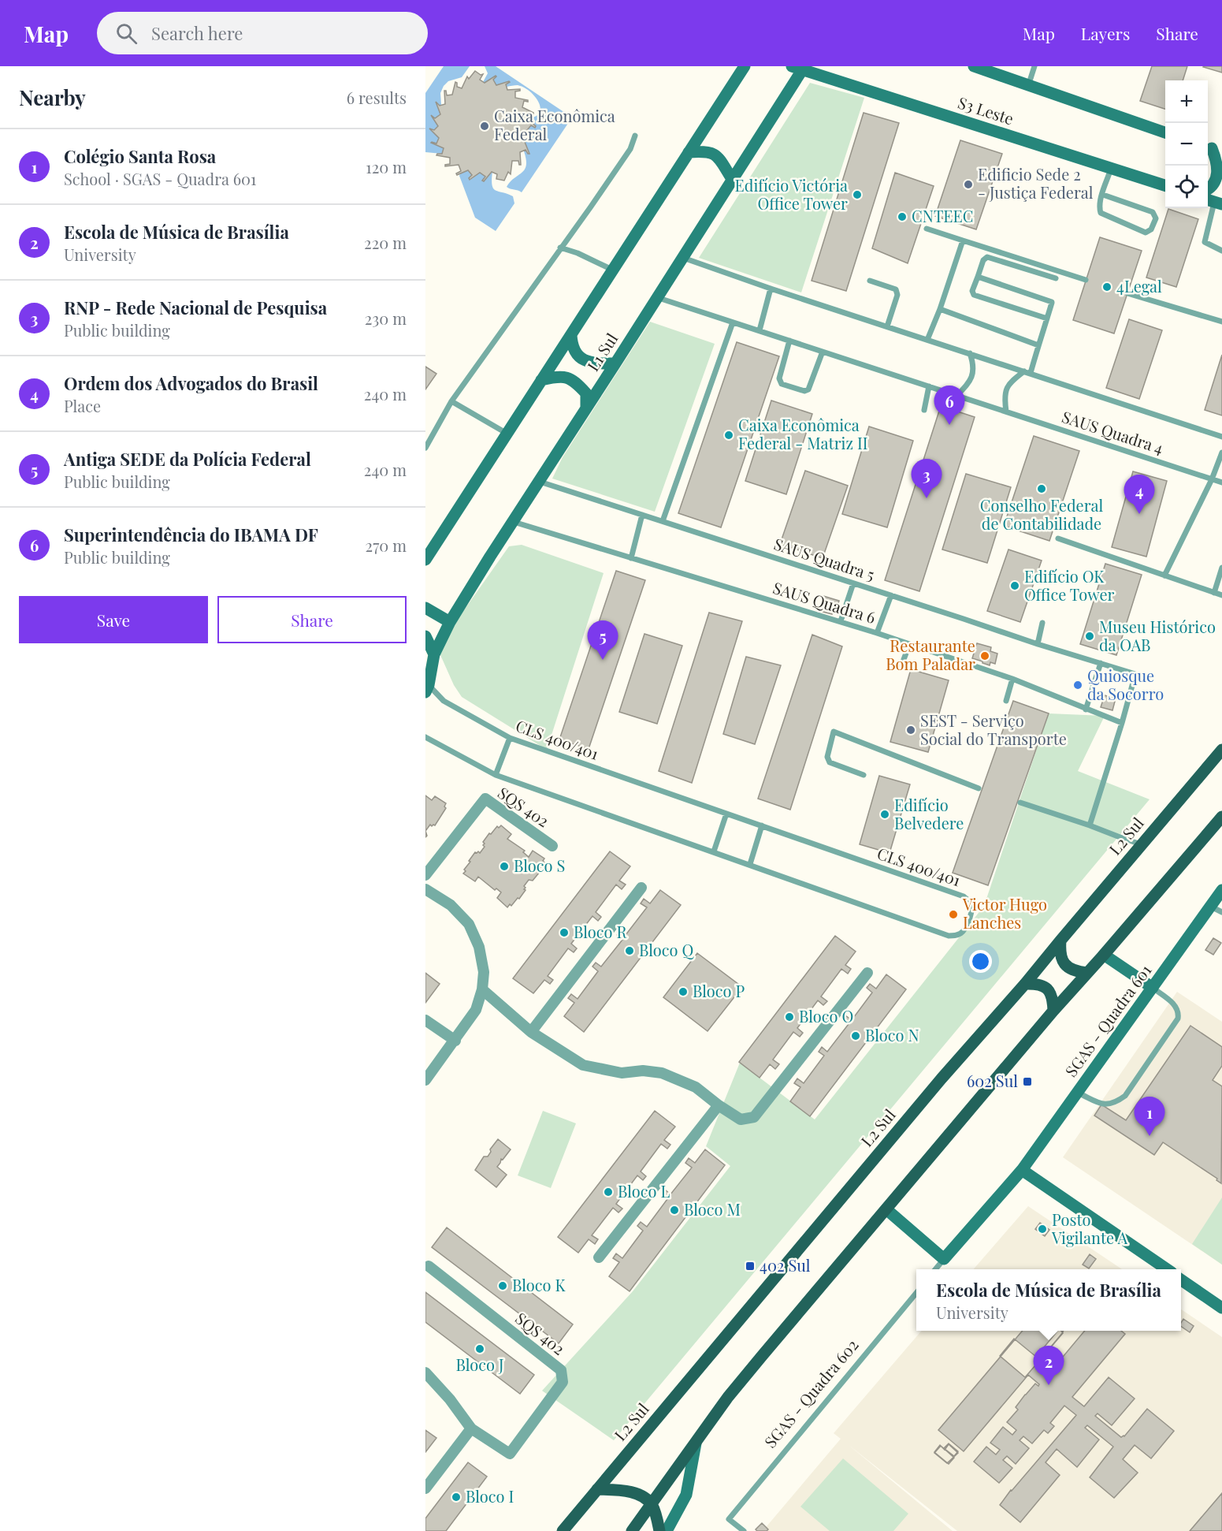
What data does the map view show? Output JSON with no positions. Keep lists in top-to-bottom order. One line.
{"streets":{"main road":["L2 Sul"],"street":["S3 Leste","L1 Sul","SQS 402","SGAS - Quadra 601"],"lane":["SAUS Quadra 4","SAUS Quadra 5","SAUS Quadra 6","CLS 400/401","SGAS - Quadra 602"]},"crossings":[["S3 Leste","L1 Sul"],["L1 Sul","SAUS Quadra 4"],["L1 Sul","SAUS Quadra 5"],["L1 Sul","SAUS Quadra 6"],["L1 Sul","CLS 400/401"],["SAUS Quadra 5","SAUS Quadra 6"]],"places":{"other":["Caixa Econômica Federal","Edificio Sede 2 - Justiça Federal","Edifício Victória Office Tower","CNTEEC","4Legal","Caixa Econômica Federal - Matriz II","Conselho Federal de Contabilidade","Edifício OK Office Tower","Museu Histórico da OAB","Restaurante Bom Paladar","Quiosque da Socorro","SEST - Serviço Social do Transporte","Edifício Belvedere","Bloco S","Victor Hugo Lanches","Bloco R","Bloco Q","Bloco P","Bloco O","Bloco N","Bloco L","Bloco M","Posto Vigilante A","Bloco K","Bloco J","Bloco I"],"transit":["602 Sul","402 Sul"]},"page":{"header":"Map","search":"Search here","nav":["Map","Layers","Share"],"heading":["Nearby","6 results"],"map_buttons":["+","−"],"list":[{"mark":"1","name":"Colégio Santa Rosa","note":"School · SGAS - Quadra 601","value":"120 m"},{"mark":"2","name":"Escola de Música de Brasília","note":"University","value":"220 m"},{"mark":"3","name":"RNP - Rede Nacional de Pesquisa","note":"Public building","value":"230 m"},{"mark":"4","name":"Ordem dos Advogados do Brasil","note":"Place","value":"240 m"},{"mark":"5","name":"Antiga SEDE da Polícia Federal","note":"Public building","value":"240 m"},{"mark":"6","name":"Superintendência do IBAMA DF","note":"Public building","value":"270 m"}],"pins":["6","3","4","5","1","2"],"buttons":["Save","Share"],"popup":["Escola de Música de Brasília","University"]}}
